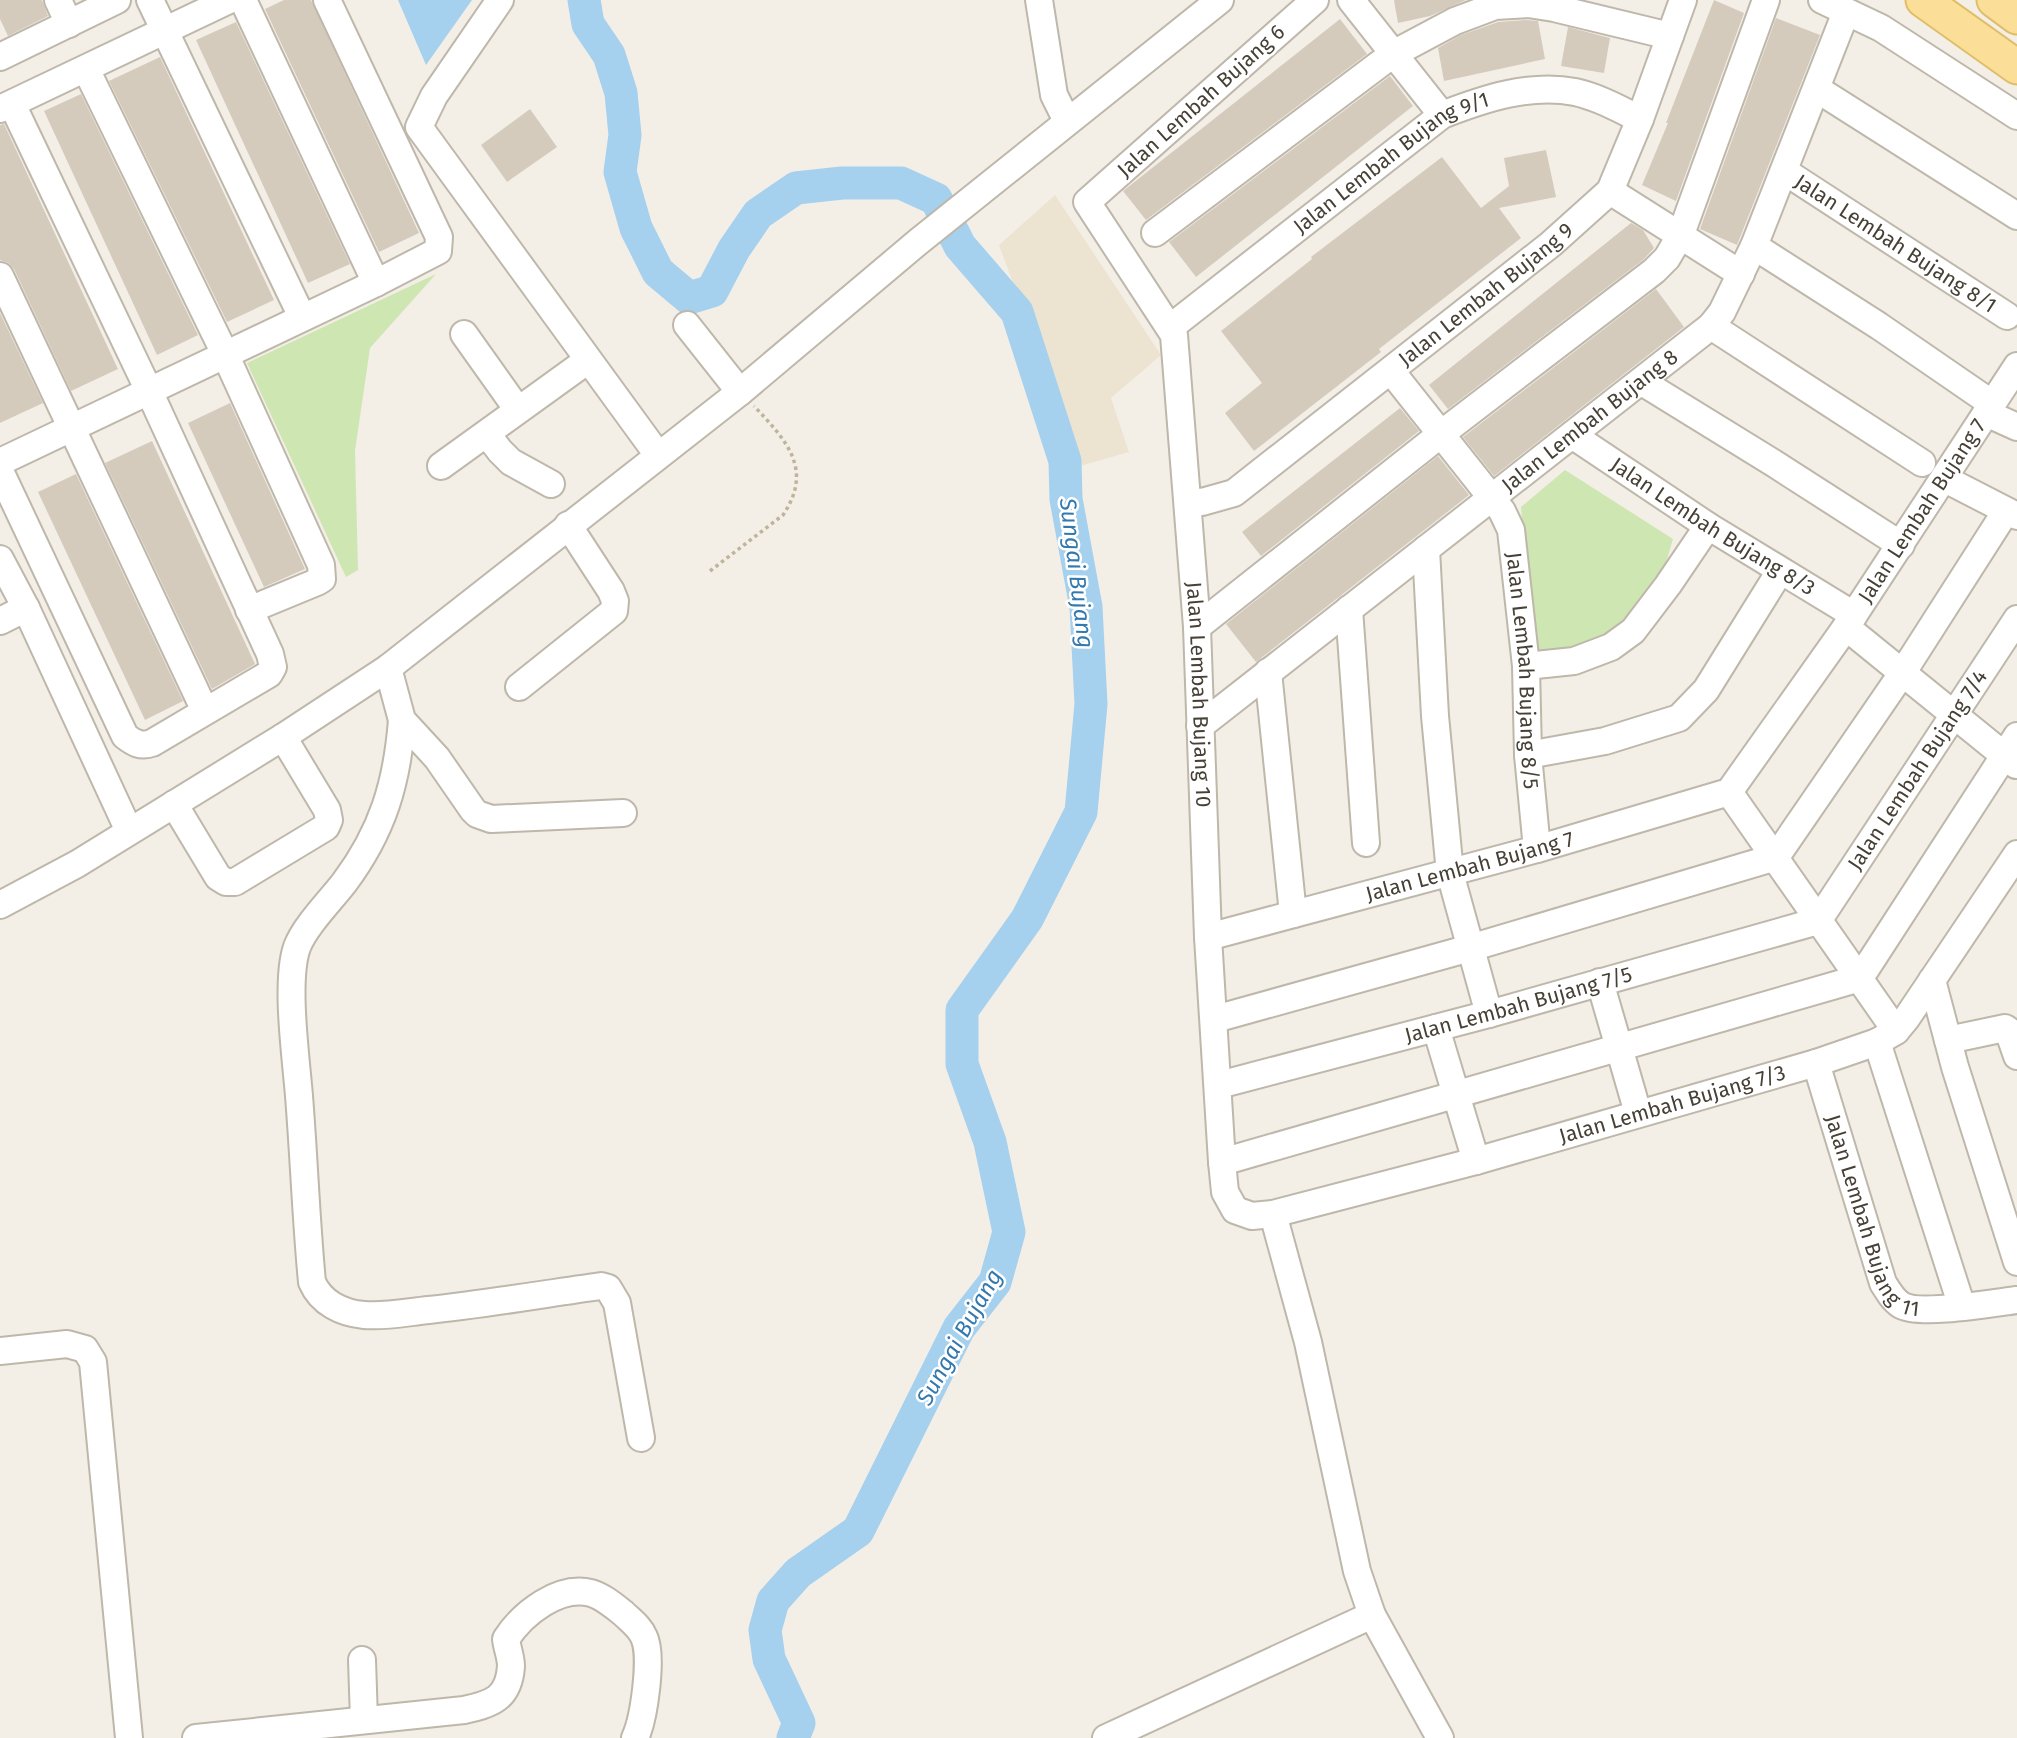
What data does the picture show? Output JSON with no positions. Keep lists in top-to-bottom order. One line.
{"streets":{"street":["Jalan Lembah Bujang 6","Jalan Lembah Bujang 9/1","Jalan Lembah Bujang 8/1","Jalan Lembah Bujang 9","Jalan Lembah Bujang 8","Jalan Lembah Bujang 7","Jalan Lembah Bujang 8/3","Jalan Lembah Bujang 8/5","Jalan Lembah Bujang 10","Jalan Lembah Bujang 7/4","Jalan Lembah Bujang 7/5","Jalan Lembah Bujang 7/3","Jalan Lembah Bujang 11"]},"crossings":[["Jalan Lembah Bujang 6","Jalan Lembah Bujang 10"],["Jalan Lembah Bujang 9/1","Jalan Lembah Bujang 9"],["Jalan Lembah Bujang 9/1","Jalan Lembah Bujang 10"],["Jalan Lembah Bujang 8/1","Jalan Lembah Bujang 8"],["Jalan Lembah Bujang 9","Jalan Lembah Bujang 8/5"],["Jalan Lembah Bujang 9","Jalan Lembah Bujang 10"],["Jalan Lembah Bujang 8","Jalan Lembah Bujang 8/3"],["Jalan Lembah Bujang 8","Jalan Lembah Bujang 8/5"],["Jalan Lembah Bujang 8","Jalan Lembah Bujang 10"],["Jalan Lembah Bujang 7","Jalan Lembah Bujang 8/3"],["Jalan Lembah Bujang 7","Jalan Lembah Bujang 8/5"],["Jalan Lembah Bujang 7","Jalan Lembah Bujang 10"],["Jalan Lembah Bujang 8/3","Jalan Lembah Bujang 7/4"],["Jalan Lembah Bujang 10","Jalan Lembah Bujang 7/5"],["Jalan Lembah Bujang 10","Jalan Lembah Bujang 7/3"],["Jalan Lembah Bujang 7/4","Jalan Lembah Bujang 7/5"],["Jalan Lembah Bujang 7/3","Jalan Lembah Bujang 11"]],"water":["Sungai Bujang"]}
